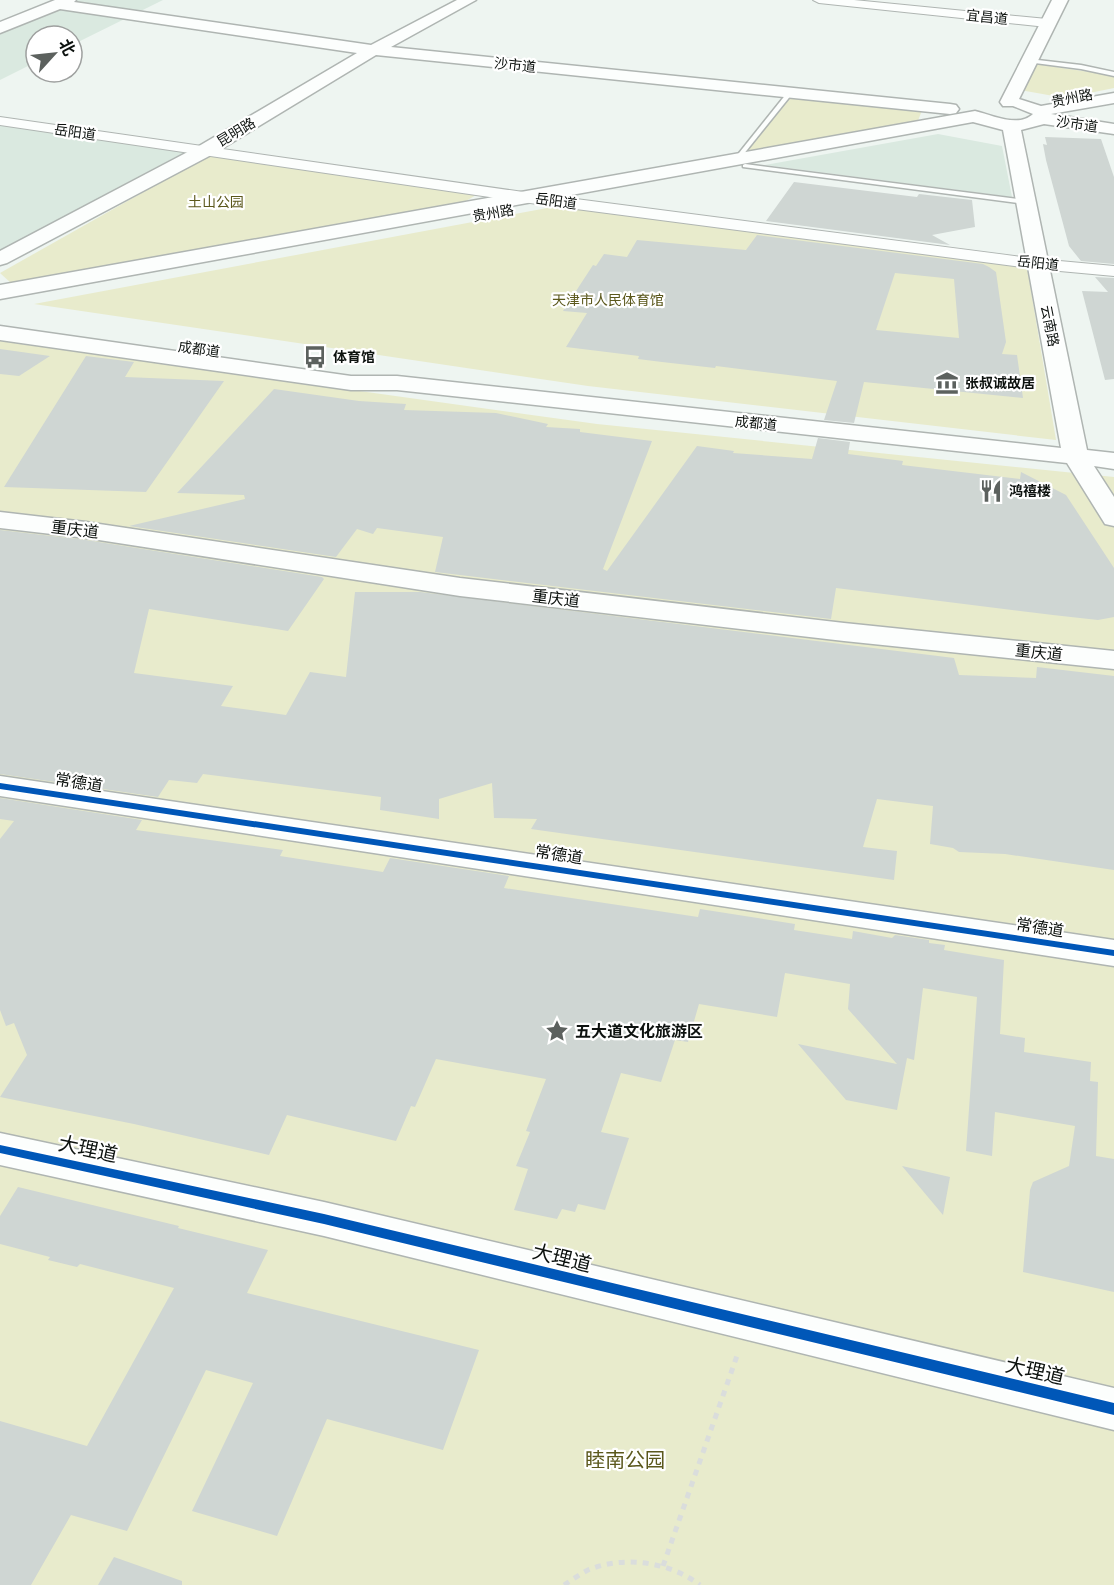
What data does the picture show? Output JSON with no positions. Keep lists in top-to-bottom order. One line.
{"streets":{"street":["宜昌道","沙市道","贵州路","岳阳道","昆明路","云南路","成都道","重庆道","常德道","大理道"]},"crossings":[["沙市道","贵州路"],["沙市道","昆明路"],["贵州路","岳阳道"],["贵州路","云南路"],["岳阳道","昆明路"],["岳阳道","云南路"],["云南路","成都道"]],"parks":["土山公园","天津市人民体育馆","睦南公园"],"places":{"bus stop":["体育馆"],"museum":["张叔诚故居"],"restaurant":["鸿禧楼"],"place":["五大道文化旅游区"]},"north":"top right"}
